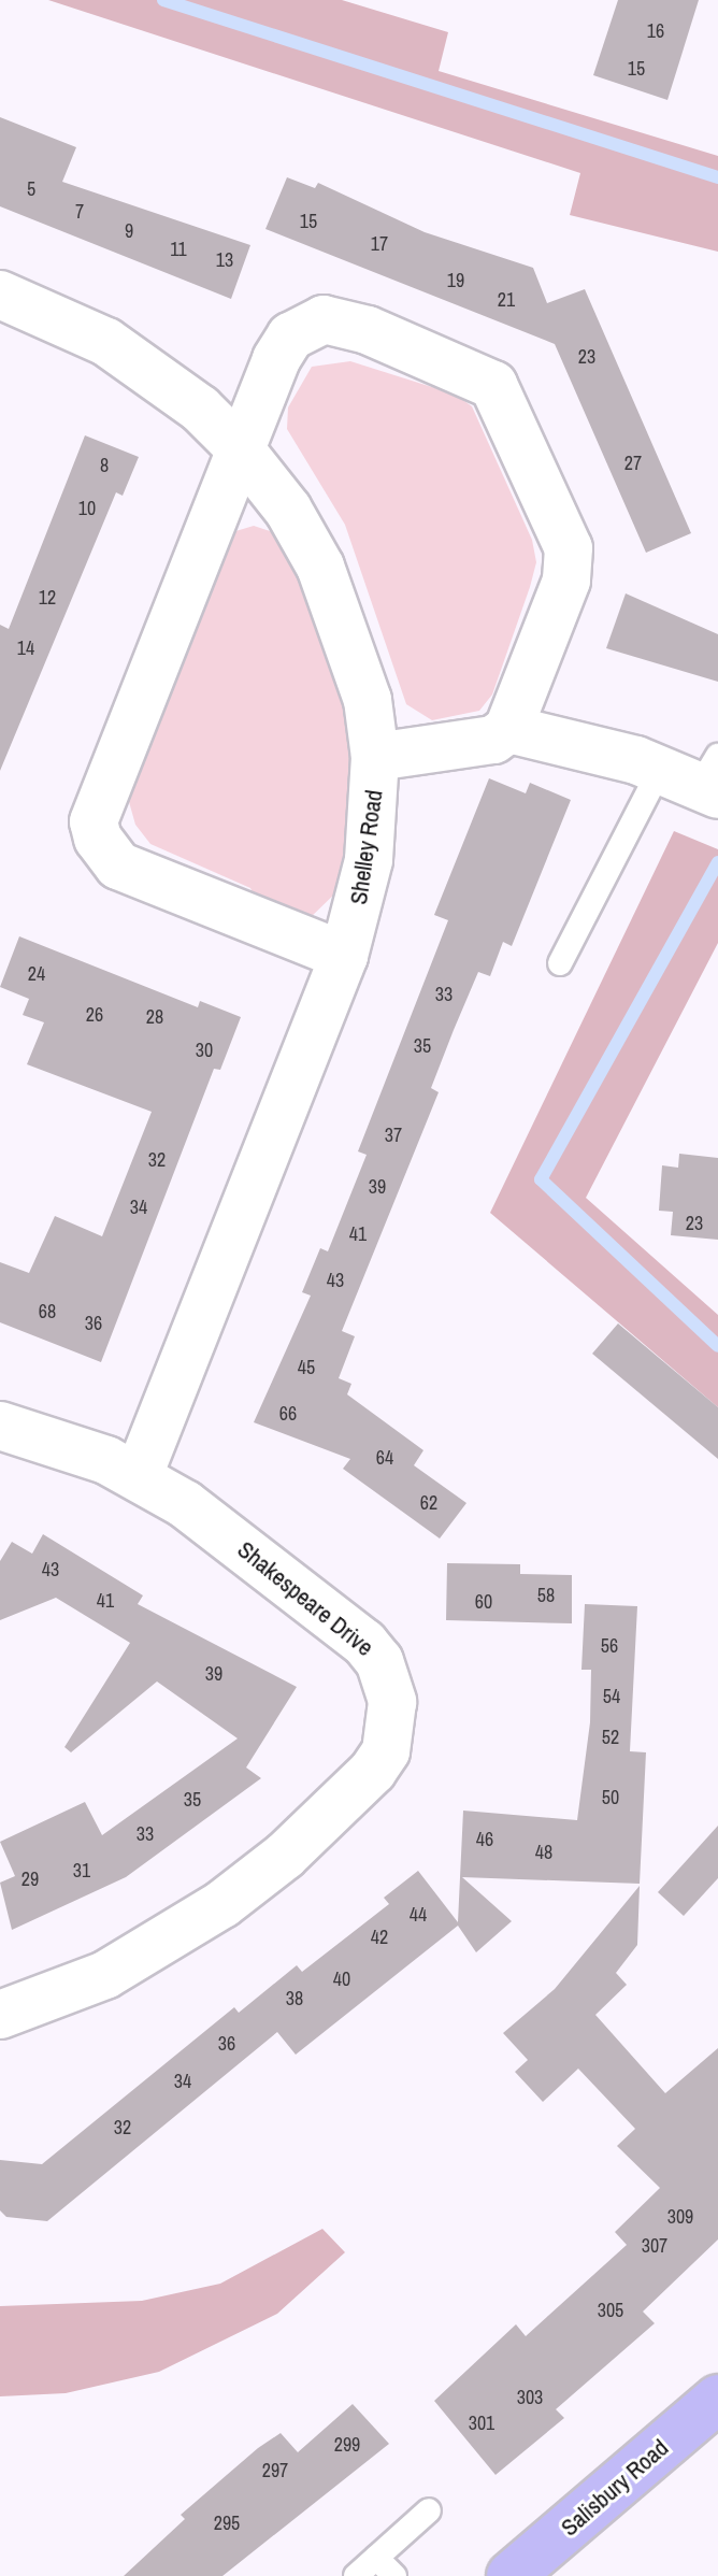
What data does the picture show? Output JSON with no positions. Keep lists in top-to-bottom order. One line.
{"streets":{"main road":["Salisbury Road"],"street":["Shelley Road","Shakespeare Drive"]},"crossings":[["Shelley Road","Shakespeare Drive"]],"house_numbers":["16","15","5","7","15","9","17","11","13","19","21","23","27","8","10","12","14","24","33","26","28","35","30","37","32","39","34","23","41","43","68","36","45","66","64","62","43","58","41","60","56","39","54","52","50","35","33","46","48","31","29","44","42","40","38","36","34","32","309","307","305","303","301","299","297","295"]}
